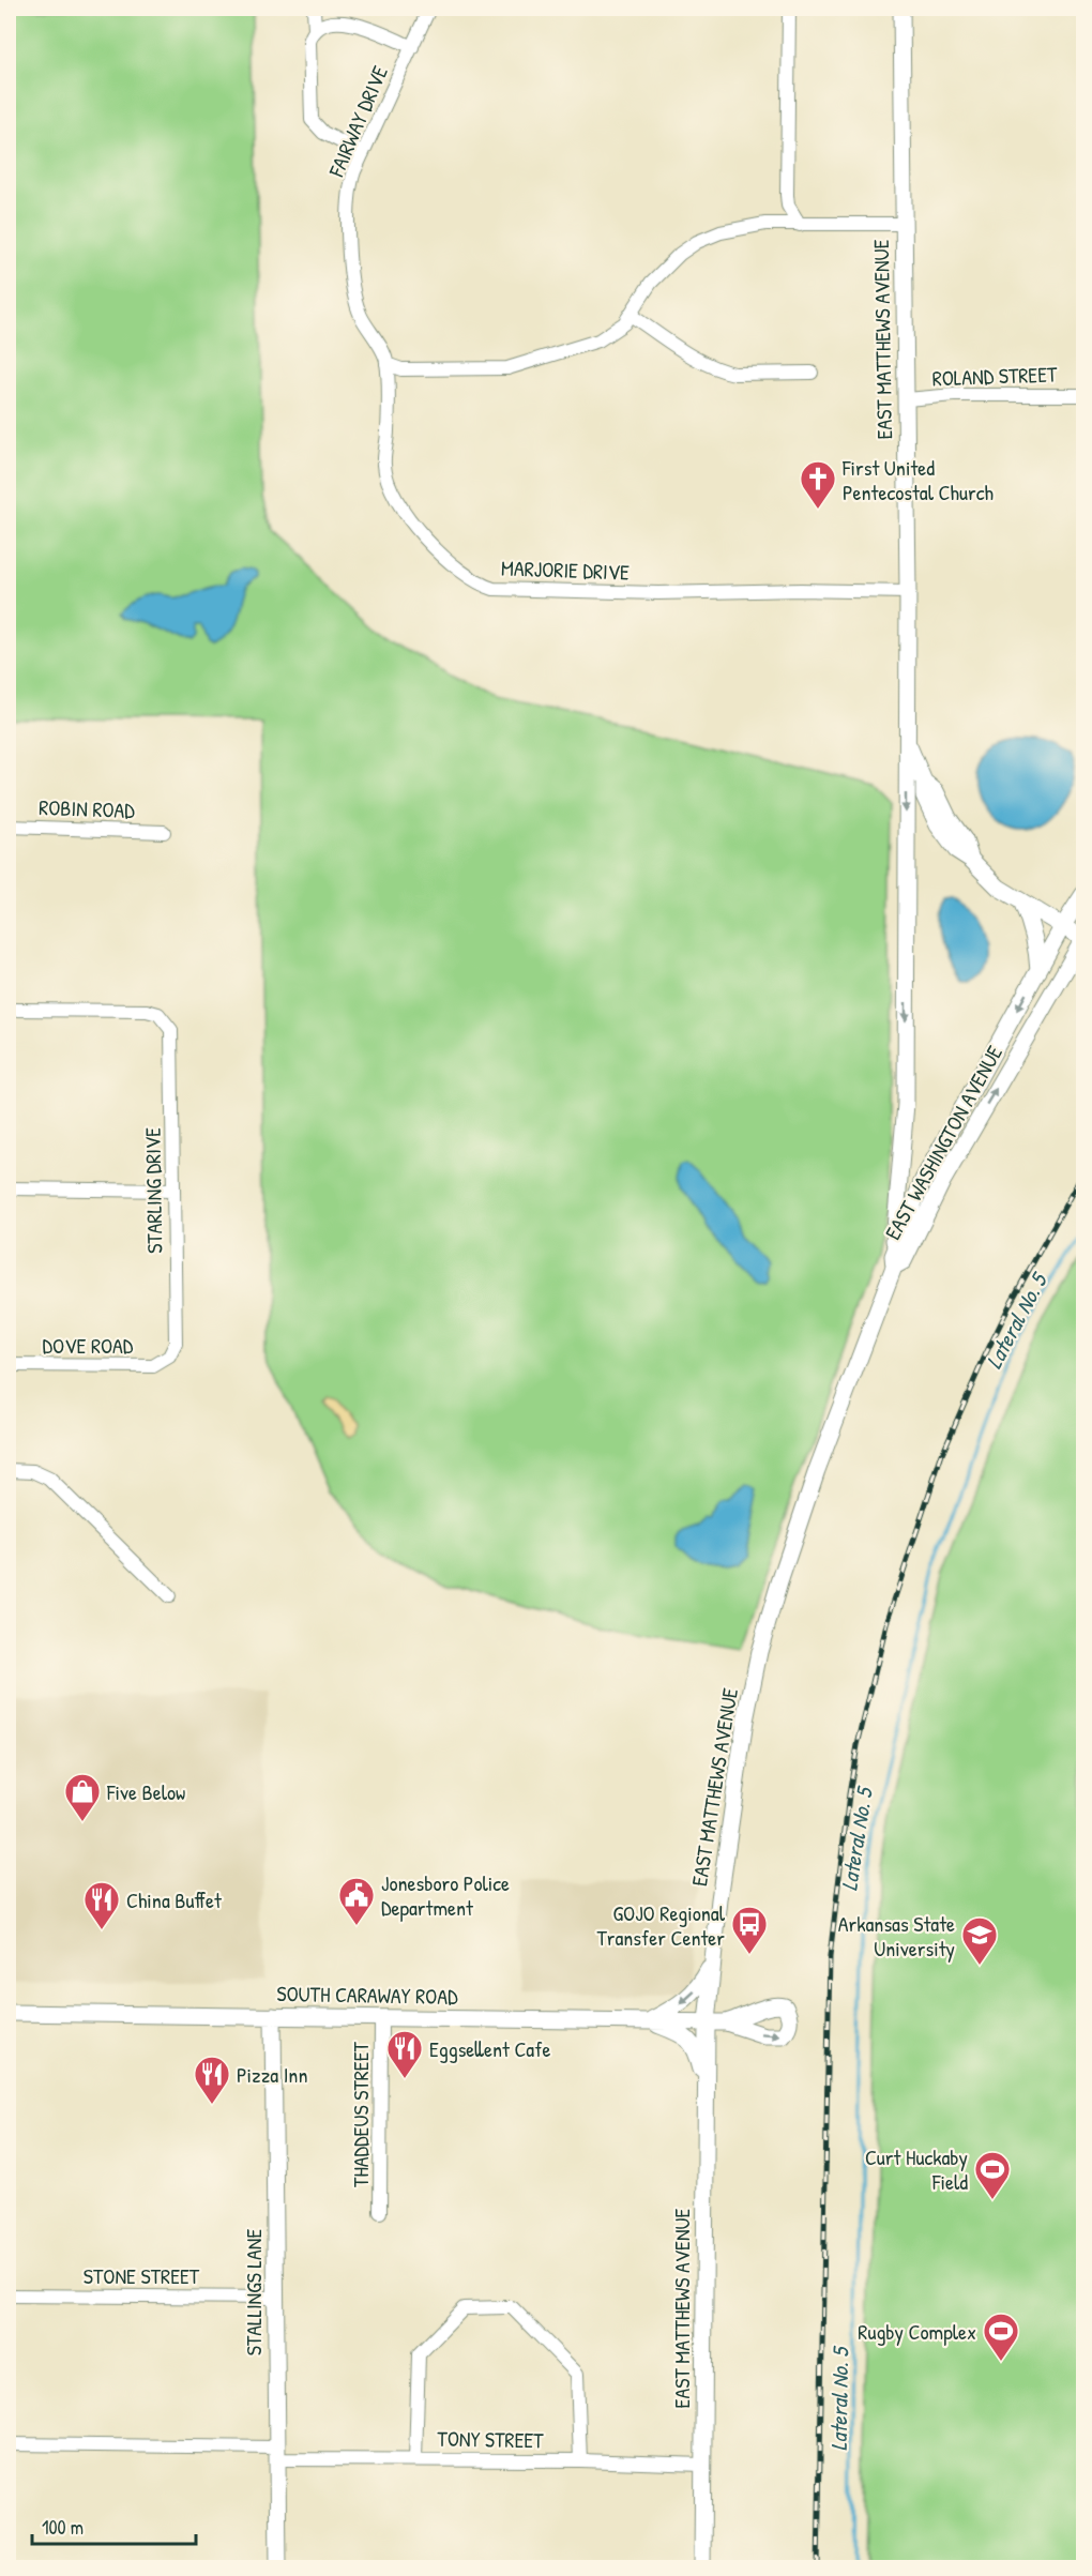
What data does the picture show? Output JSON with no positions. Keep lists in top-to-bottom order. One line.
{"streets":{"street":["FAIRWAY DRIVE","EAST MATTHEWS AVENUE","ROLAND STREET","MARJORIE DRIVE","ROBIN ROAD","EAST WASHINGTON AVENUE","STARLING DRIVE","DOVE ROAD","SOUTH CARAWAY ROAD","THADDEUS STREET","STONE STREET","STALLINGS LANE","TONY STREET"]},"crossings":[["FAIRWAY DRIVE","MARJORIE DRIVE"],["EAST MATTHEWS AVENUE","ROLAND STREET"],["EAST MATTHEWS AVENUE","MARJORIE DRIVE"],["EAST MATTHEWS AVENUE","EAST WASHINGTON AVENUE"],["EAST MATTHEWS AVENUE","SOUTH CARAWAY ROAD"],["EAST MATTHEWS AVENUE","TONY STREET"],["STARLING DRIVE","DOVE ROAD"],["SOUTH CARAWAY ROAD","THADDEUS STREET"],["SOUTH CARAWAY ROAD","STALLINGS LANE"],["STONE STREET","STALLINGS LANE"],["STALLINGS LANE","TONY STREET"]],"water":["Lateral No. 5"],"places":{"church":["First United Pentecostal Church"],"shop":["Five Below"],"public building":["Jonesboro Police Department"],"restaurant":["China Buffet","Eggsellent Cafe","Pizza Inn"],"bus stop":["GOJO Regional Transfer Center"],"school or university":["Arkansas State University"],"sports":["Curt Huckaby Field","Rugby Complex"]},"scale_bar":"100 m"}
